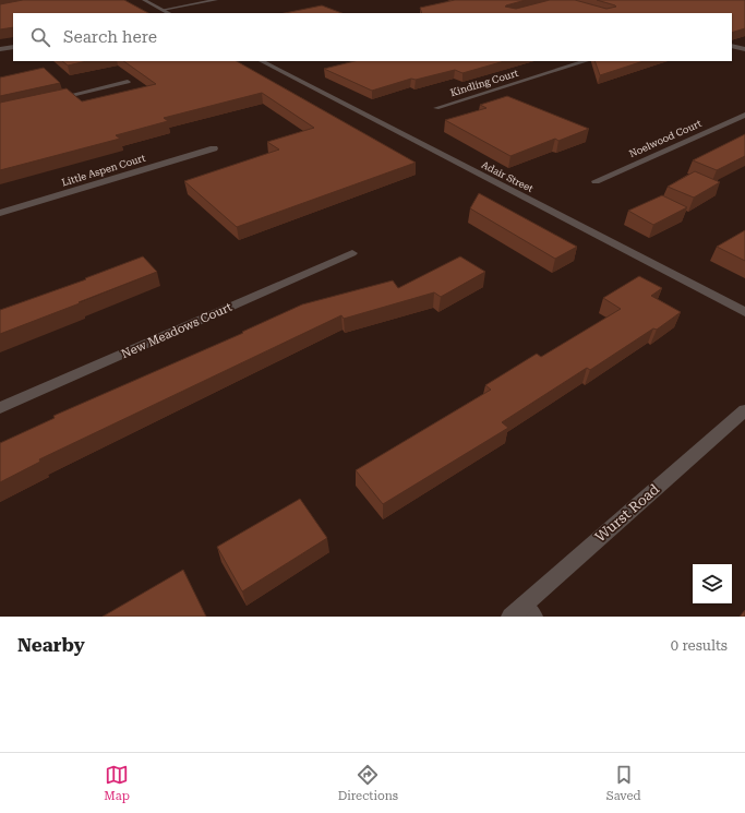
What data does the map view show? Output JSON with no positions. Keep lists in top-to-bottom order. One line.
{"streets":{"street":["Kindling Court","Noelwood Court","Little Aspen Court","Adair Street","New Meadows Court","Wurst Road"]},"page":{"search":"Search here","heading":["Nearby","0 results"],"nav":["Map","Directions","Saved"]}}
